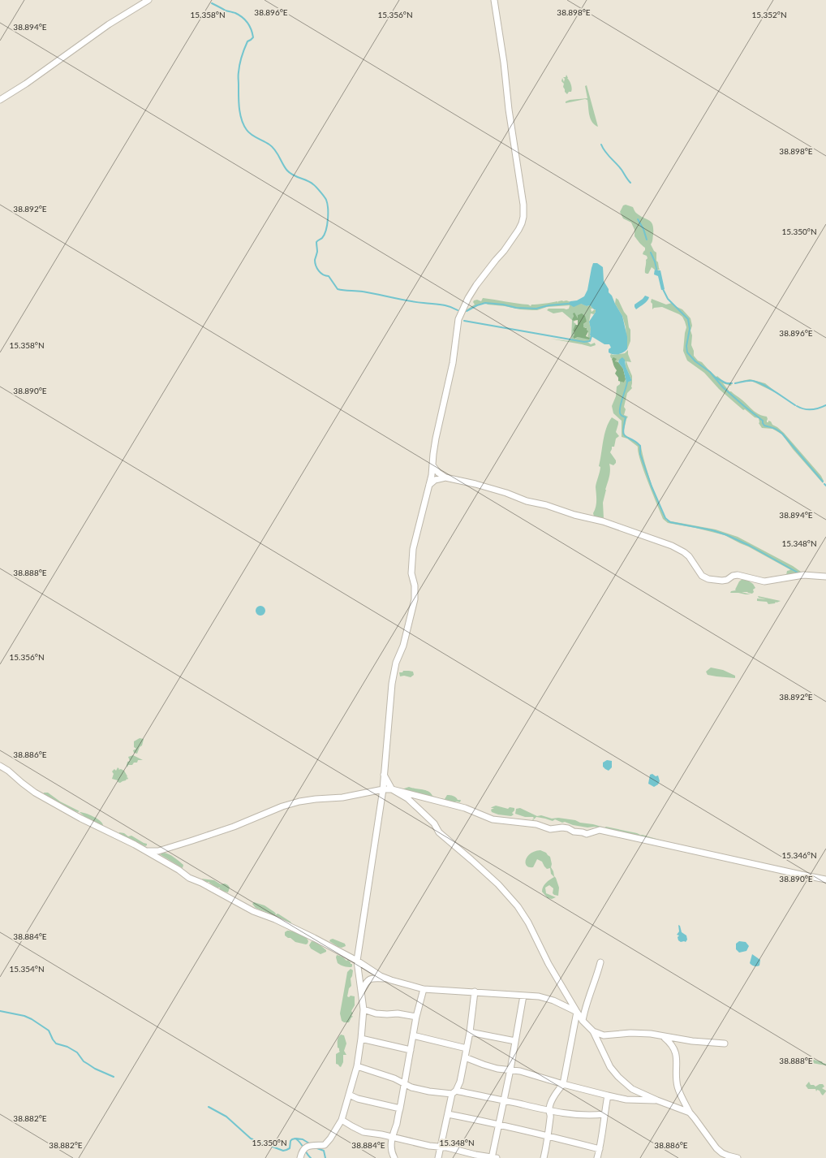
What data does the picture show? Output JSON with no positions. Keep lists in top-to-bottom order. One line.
{"coordinates":["38.896°E","38.898°E","15.358°N","15.356°N","15.352°N","38.894°E","38.892°E","15.350°N","38.890°E","15.348°N","38.888°E","38.886°E","15.346°N","38.884°E","15.354°N","38.882°E"]}
